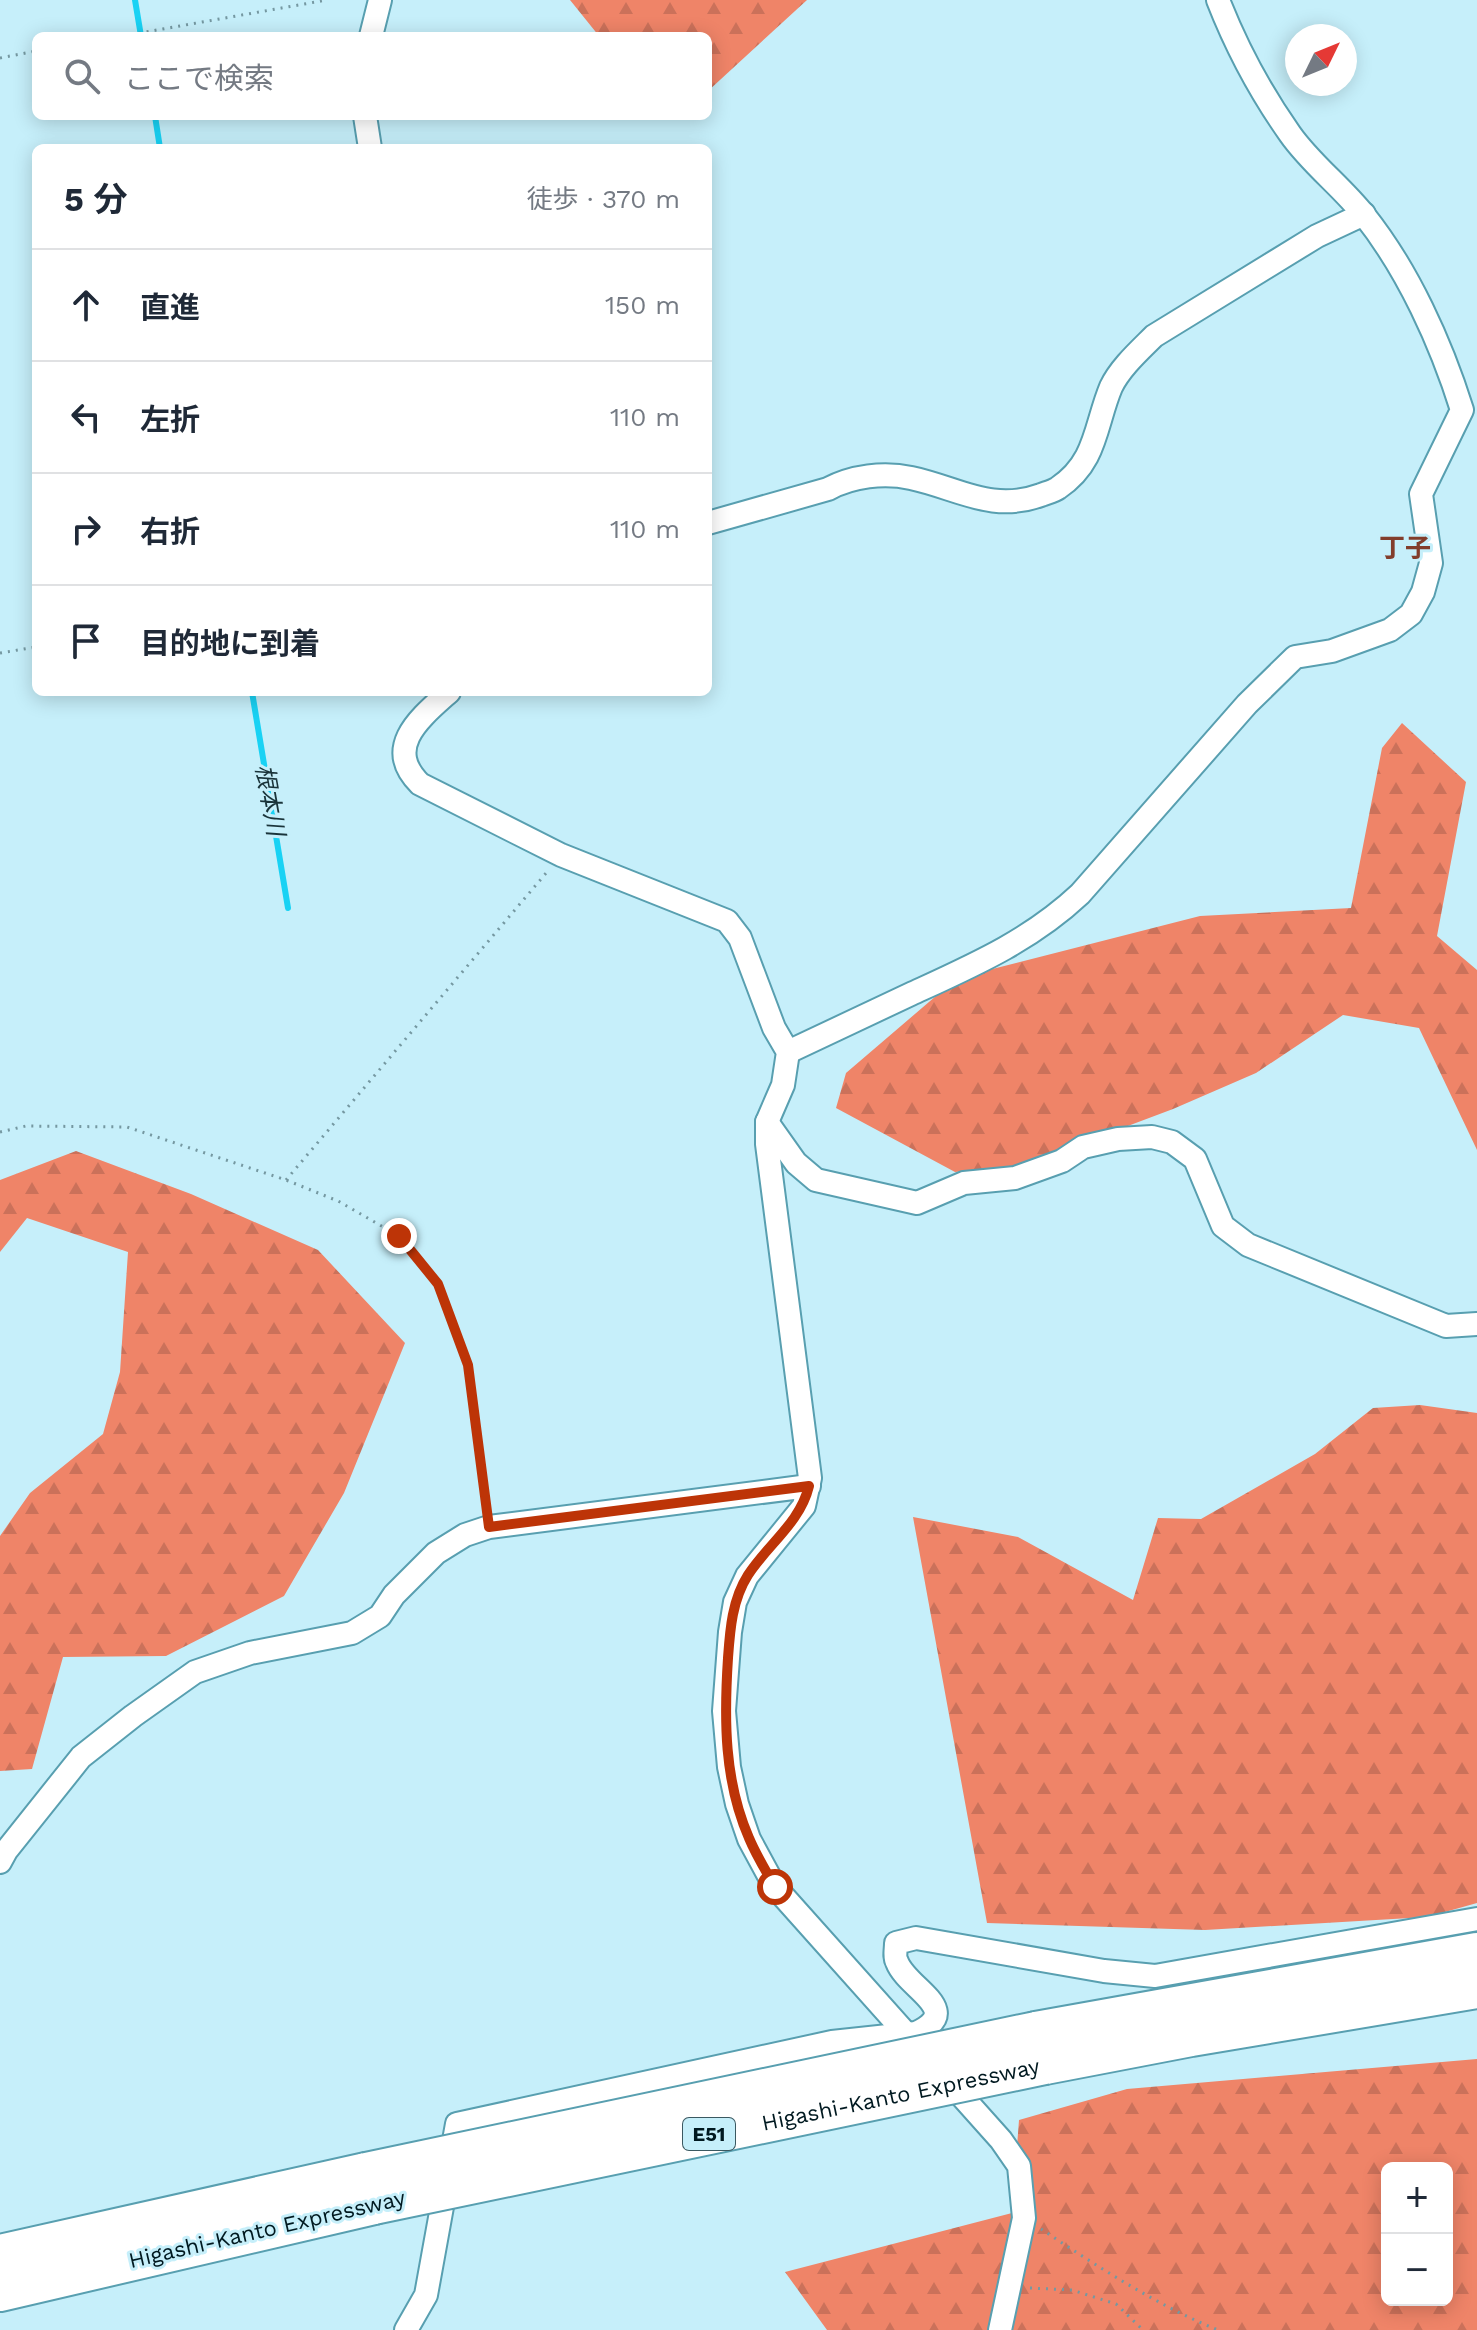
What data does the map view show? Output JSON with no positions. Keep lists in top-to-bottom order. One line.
{"streets":{"highway":["Higashi-Kanto Expressway","E51"]},"districts":["丁子"],"water":["根本川"],"north":"top right","page":{"search":"ここで検索","heading":["5 分","徒歩 · 370 m"],"list":[["直進","150 m"],["左折","110 m"],["右折","110 m"],"目的地に到着"],"map_buttons":["+","−"]}}
